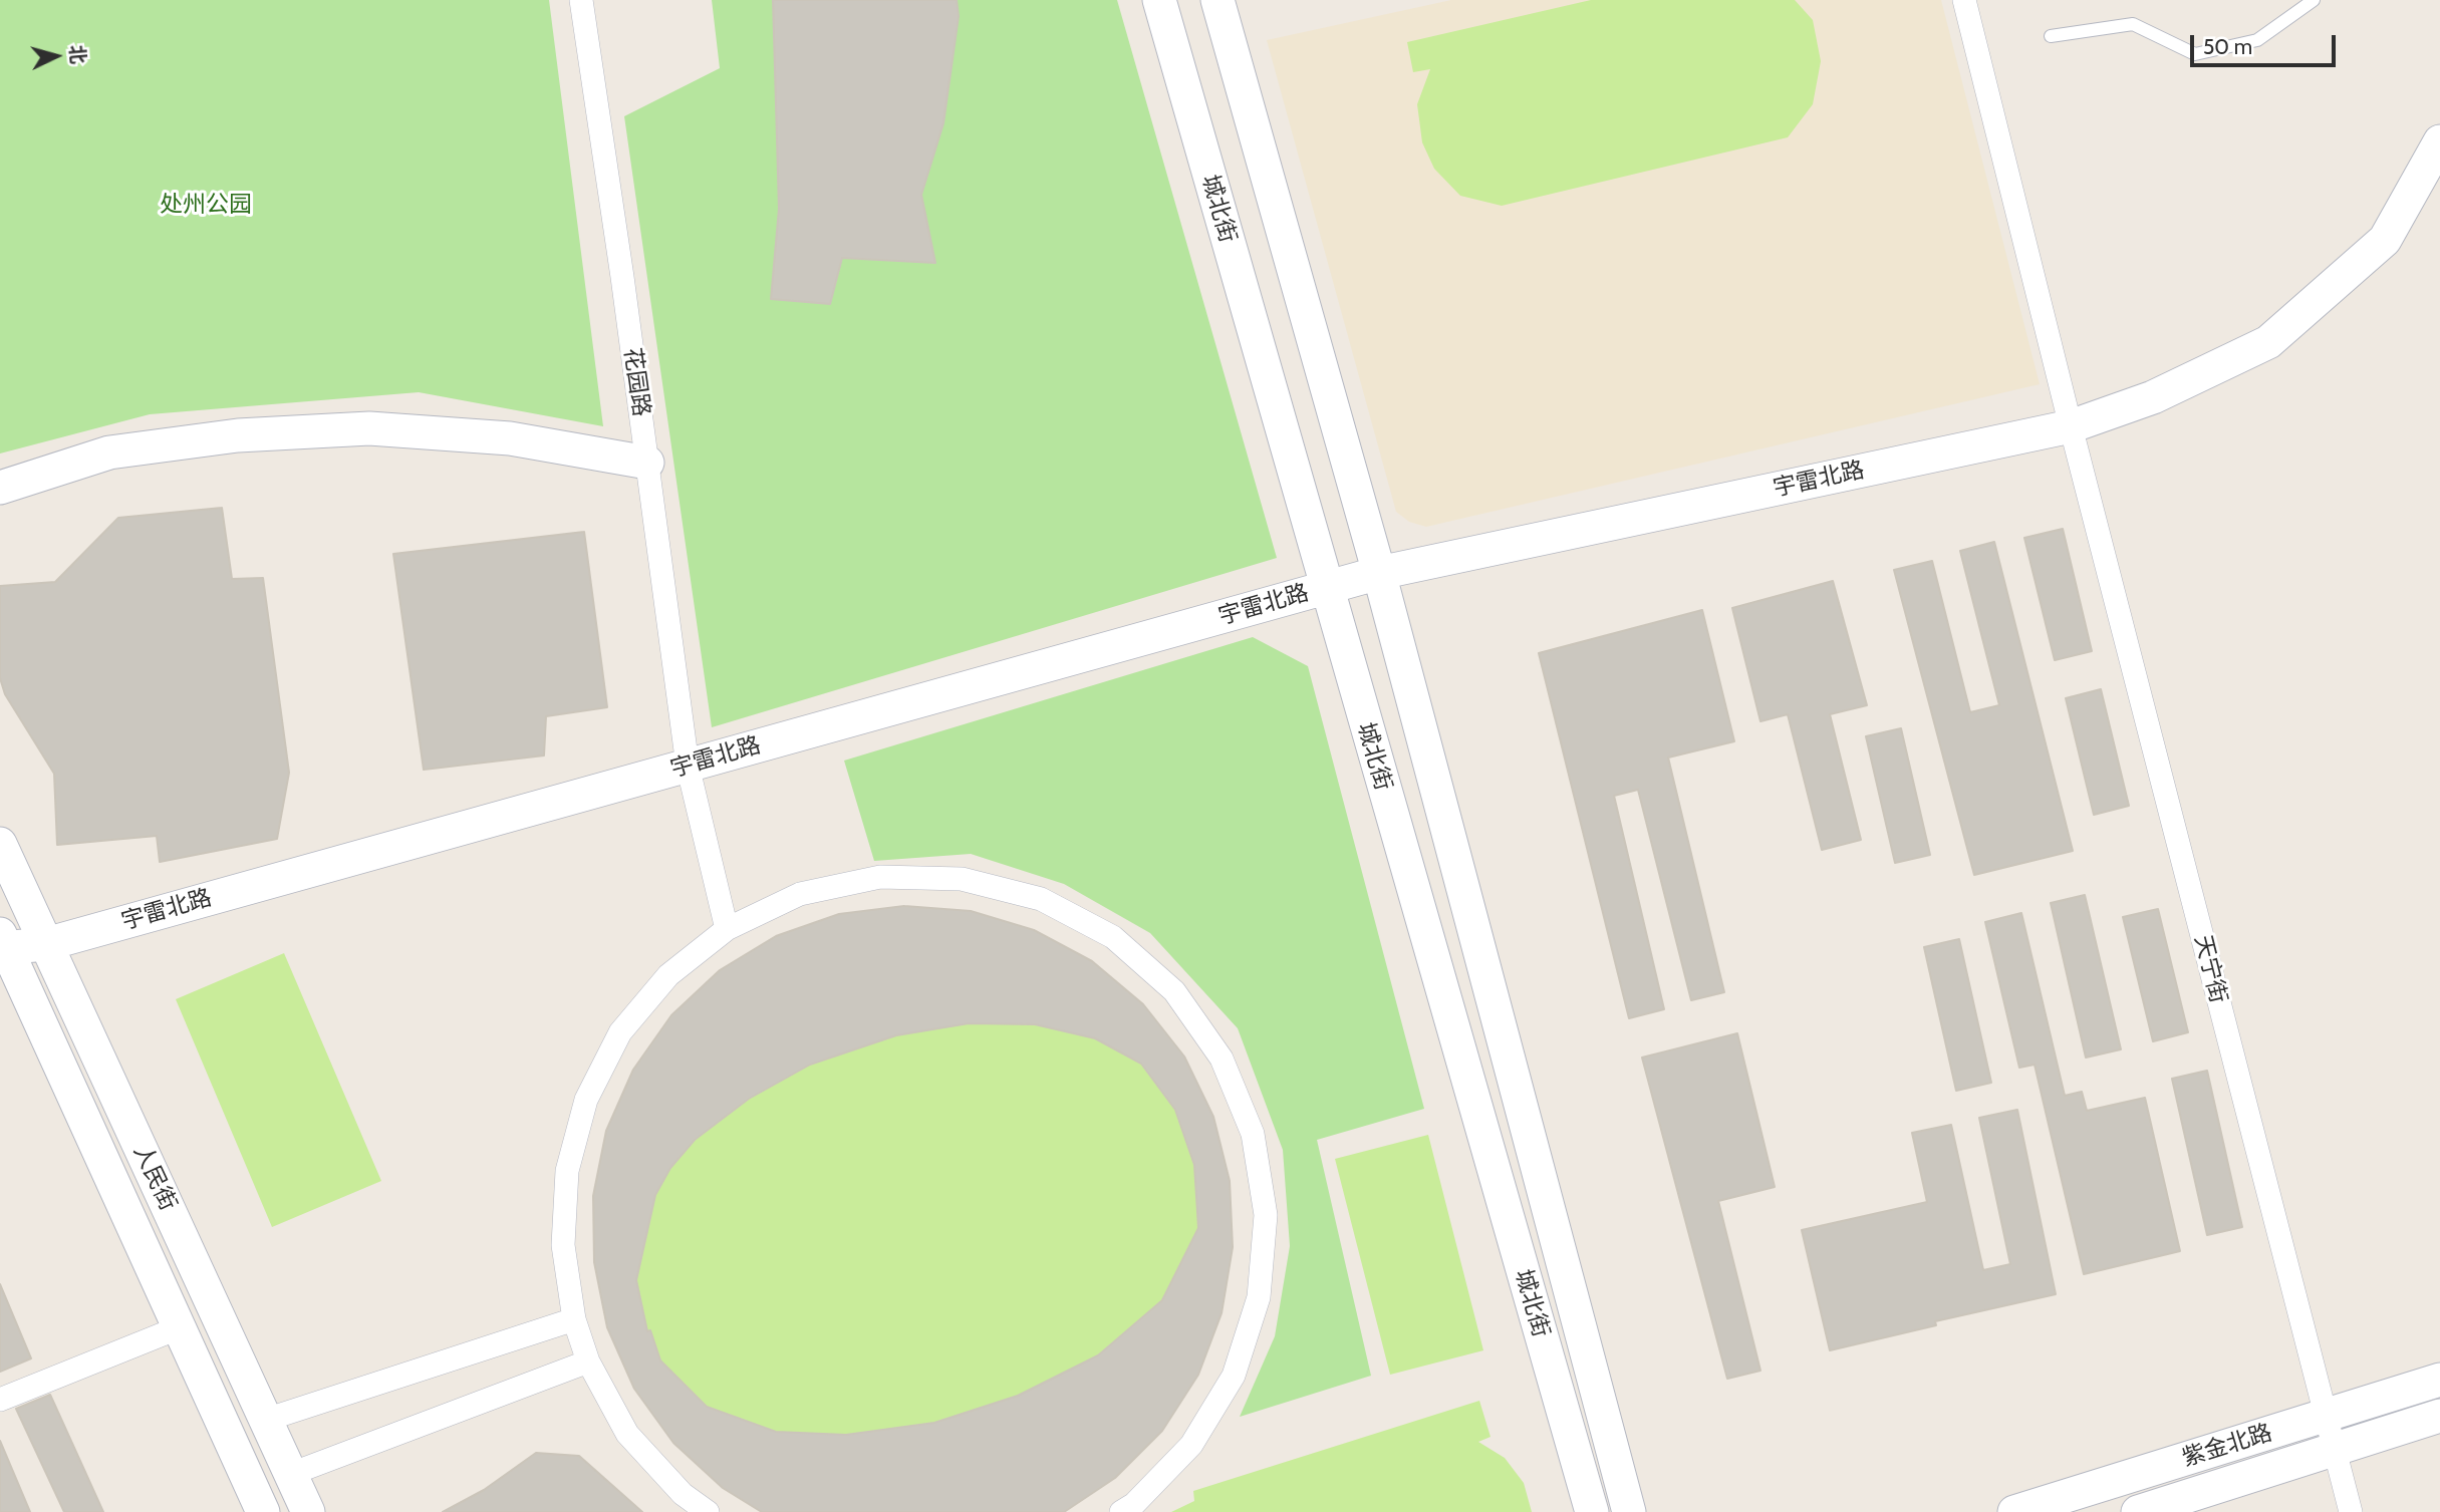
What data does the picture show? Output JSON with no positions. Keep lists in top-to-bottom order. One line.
{"streets":{"main road":["城北街","宇雷北路","人民街","紫金北路"],"street":["花园路","天宁街"]},"crossings":[["城北街","宇雷北路"],["花园路","宇雷北路"],["宇雷北路","天宁街"],["宇雷北路","人民街"],["天宁街","紫金北路"]],"parks":["处州公园"],"scale_bar":"50 m","north":"right"}
